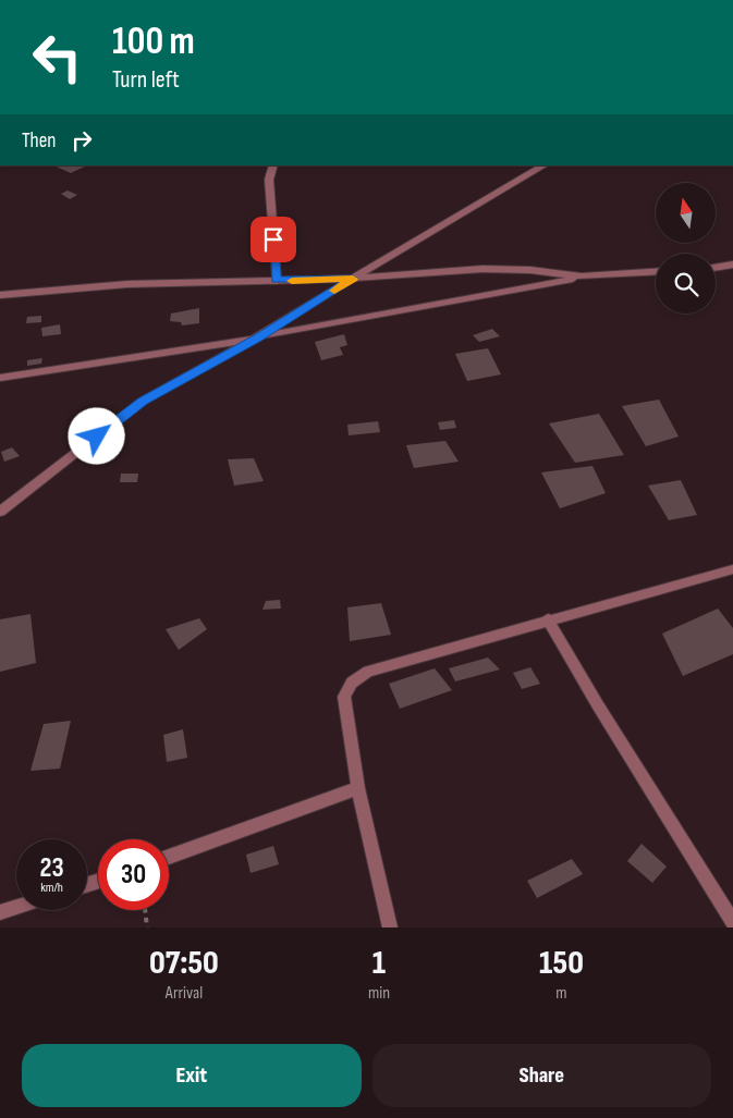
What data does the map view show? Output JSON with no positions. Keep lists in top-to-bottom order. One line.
{"north":"top","page":{"turn":["100 m","Turn left"],"then":"Then","speed":"23 km/h","limit":"30","eta":["07:50","Arrival","1","min","150","m"],"buttons":["Exit","Share"]}}
